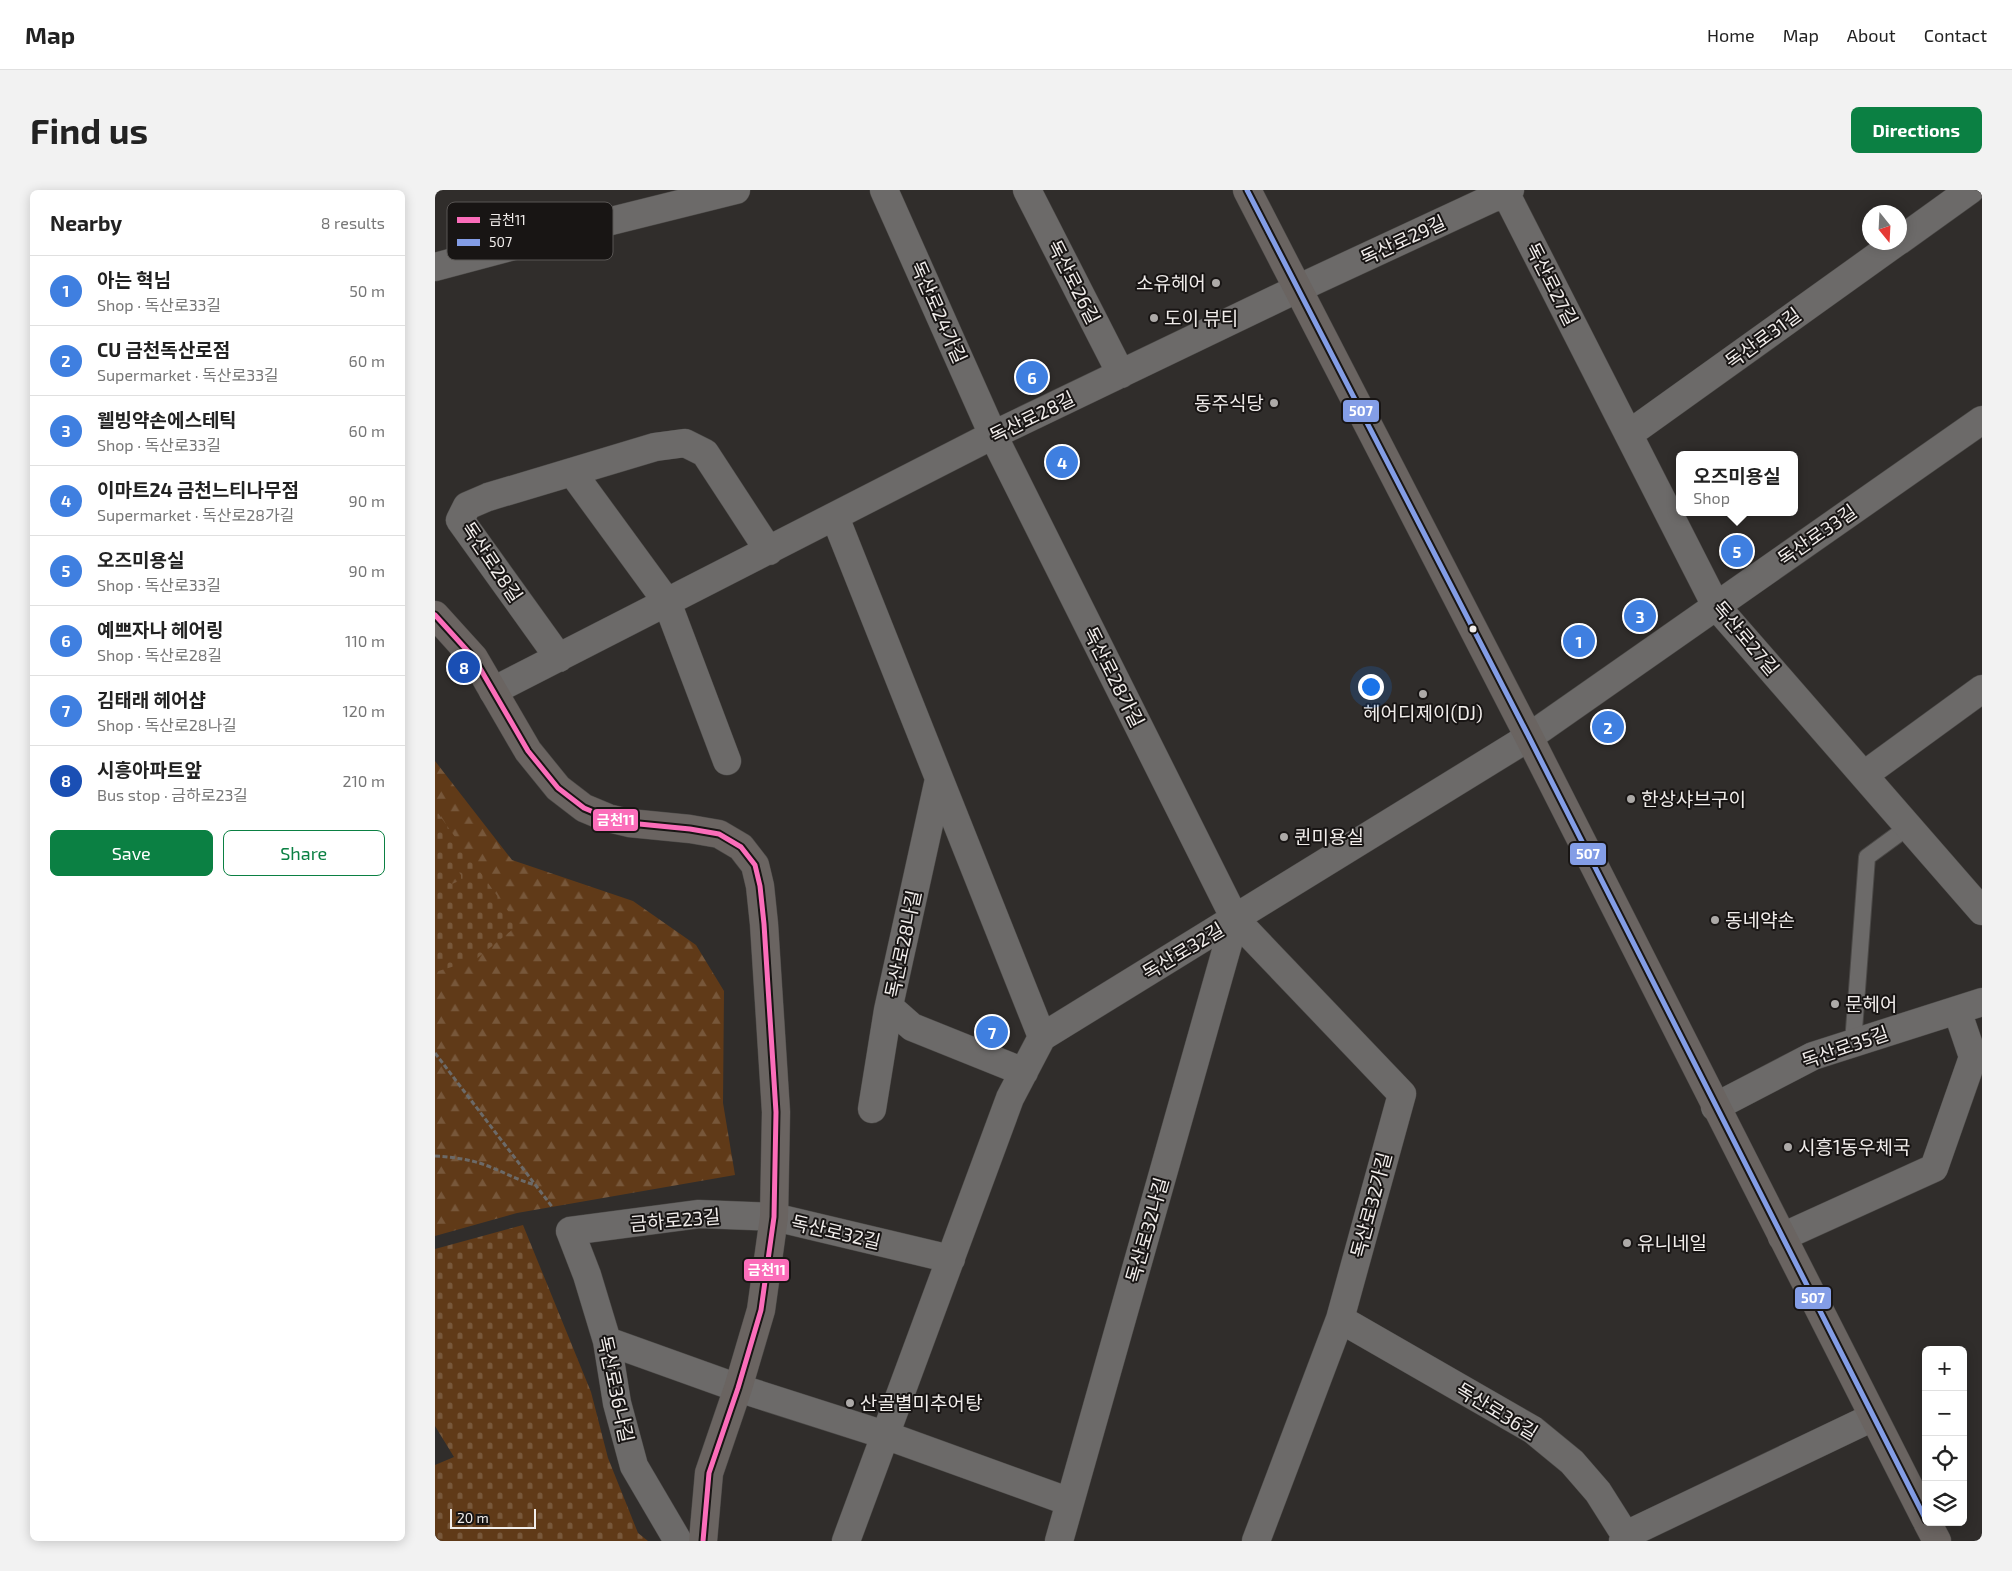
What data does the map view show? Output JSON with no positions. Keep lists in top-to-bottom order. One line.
{"streets":{"main road":["독산로32길"],"street":["독산로29길","독산로26길","독산로27길","독산로24가길","독산로31길","독산로28길","독산로33길","독산로28가길","독산로28나길","독산로35길","독산로32가길","금하로23길","독산로32나길","독산로36나길","독산로36길"]},"crossings":[["독산로29길","독산로27길"],["독산로29길","독산로28길"],["독산로26길","독산로28길"],["독산로27길","독산로31길"],["독산로27길","독산로33길"],["독산로24가길","독산로28길"],["독산로24가길","독산로28가길"],["독산로28길","독산로28가길"],["독산로33길","독산로32길"],["독산로28가길","독산로32길"],["독산로28가길","독산로32가길"],["독산로28가길","독산로32나길"],["독산로32길","독산로32가길"],["독산로32길","금하로23길"],["독산로32길","독산로32나길"],["독산로32가길","독산로32나길"],["독산로32가길","독산로36길"],["금하로23길","독산로36나길"]],"places":["소유헤어","도이 뷰티","동주식당","헤어디제이(DJ)","한상샤브구이","퀸미용실","동네약손","문헤어","시흥1동우체국","유니네일","산골별미추어탕"],"lines":["transit line 507","transit line 금천11"],"legend":["금천11","507"],"scale_bar":"20 m","north":"bottom","page":{"header":"Map","nav":["Home","Map","About","Contact"],"buttons":["Directions",["Save","Share"]],"title":"Find us","heading":["Nearby","8 results"],"list":[{"mark":"1","name":"아는 혁님","note":"Shop · 독산로33길","value":"50 m"},{"mark":"2","name":"CU 금천독산로점","note":"Supermarket · 독산로33길","value":"60 m"},{"mark":"3","name":"웰빙약손에스테틱","note":"Shop · 독산로33길","value":"60 m"},{"mark":"4","name":"이마트24 금천느티나무점","note":"Supermarket · 독산로28가길","value":"90 m"},{"mark":"5","name":"오즈미용실","note":"Shop · 독산로33길","value":"90 m"},{"mark":"6","name":"예쁘자나 헤어링","note":"Shop · 독산로28길","value":"110 m"},{"mark":"7","name":"김태래 헤어샵","note":"Shop · 독산로28나길","value":"120 m"},{"mark":"8","name":"시흥아파트앞","note":"Bus stop · 금하로23길","value":"210 m"}],"pins":["6","4","5","3","1","8","2","7"],"popup":["오즈미용실","Shop"],"map_buttons":["+","−"],"scale":"20 m"}}
